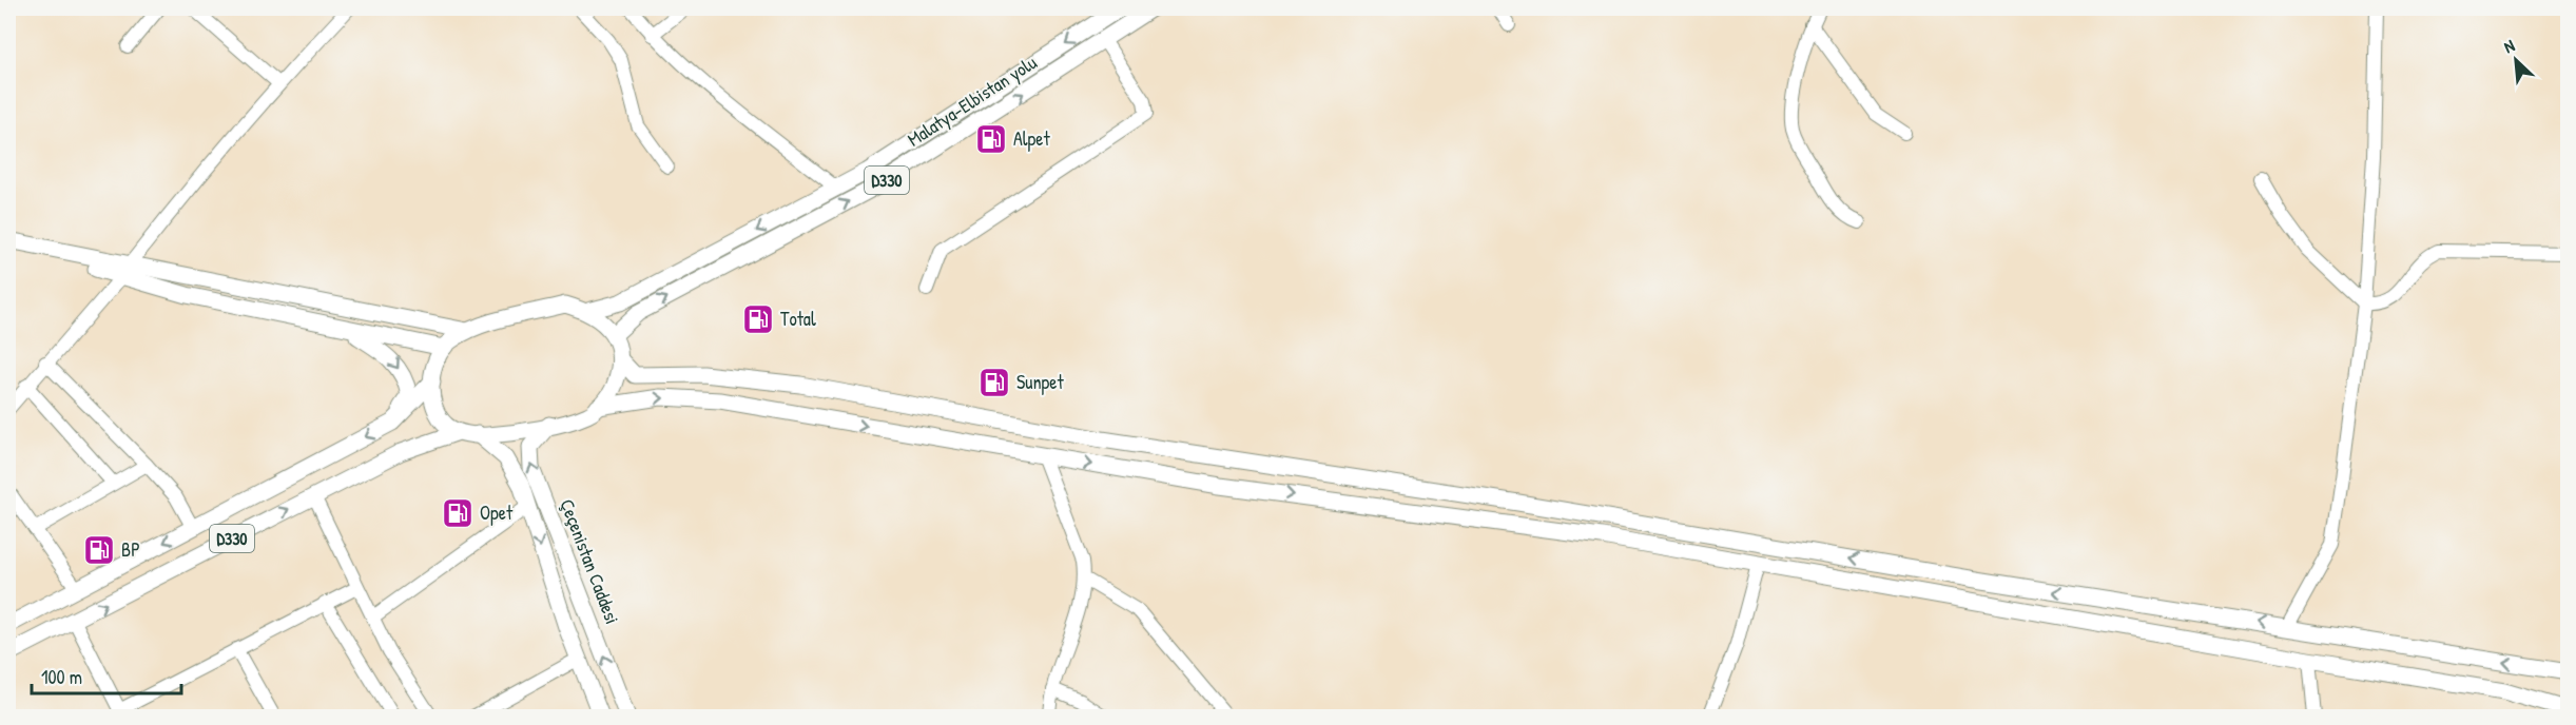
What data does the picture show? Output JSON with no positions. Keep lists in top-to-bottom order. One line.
{"streets":{"main road":["Malatya-Elbistan yolu","D330","Çeçenistan Caddesi"]},"crossings":[["Malatya-Elbistan yolu","D330"],["Malatya-Elbistan yolu","Çeçenistan Caddesi"],["D330","Çeçenistan Caddesi"]],"places":{"fuel station":["Alpet","Total","Sunpet","Opet","BP"]},"scale_bar":"100 m","north":"top left"}
